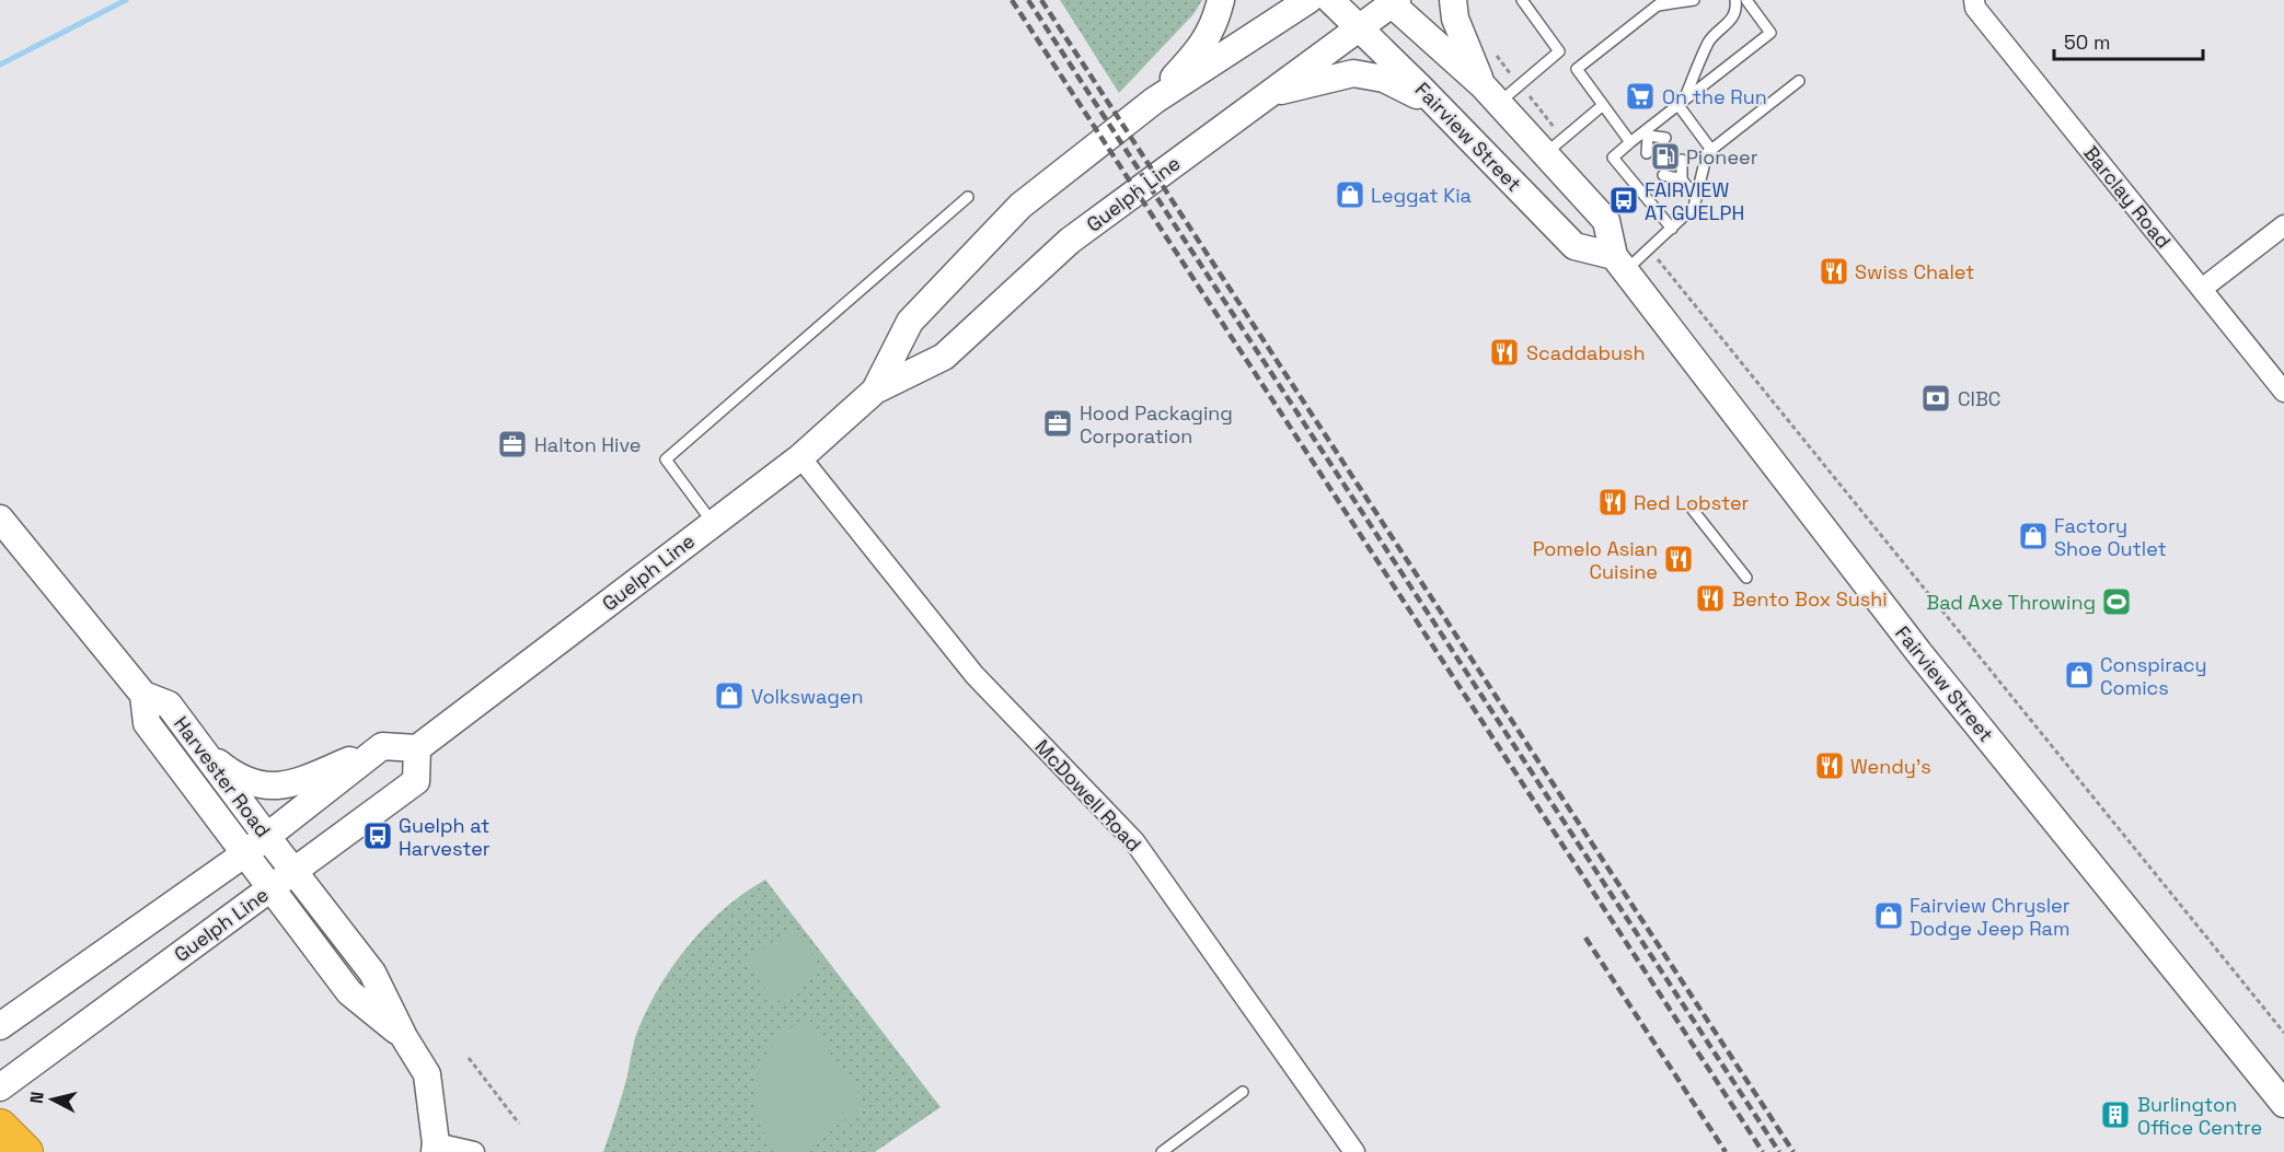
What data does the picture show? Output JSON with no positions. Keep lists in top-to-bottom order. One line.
{"streets":{"main road":["Fairview Street","Guelph Line","Harvester Road"],"street":["Barclay Road","McDowell Road"]},"crossings":[["Fairview Street","Guelph Line"],["Guelph Line","Harvester Road"],["Guelph Line","McDowell Road"]],"places":{"supermarket":["On the Run"],"fuel station":["Pioneer"],"shop":["Leggat Kia","Factory Shoe Outlet","Conspiracy Comics","Volkswagen","Fairview Chrysler Dodge Jeep Ram"],"bus stop":["FAIRVIEW AT GUELPH","Guelph at Harvester"],"restaurant":["Swiss Chalet","Scaddabush","Red Lobster","Pomelo Asian Cuisine","Bento Box Sushi","Wendy's"],"bank":["CIBC"],"office":["Hood Packaging Corporation","Halton Hive"],"sports":["Bad Axe Throwing"],"building":["Burlington Office Centre"]},"scale_bar":"50 m","north":"left"}
